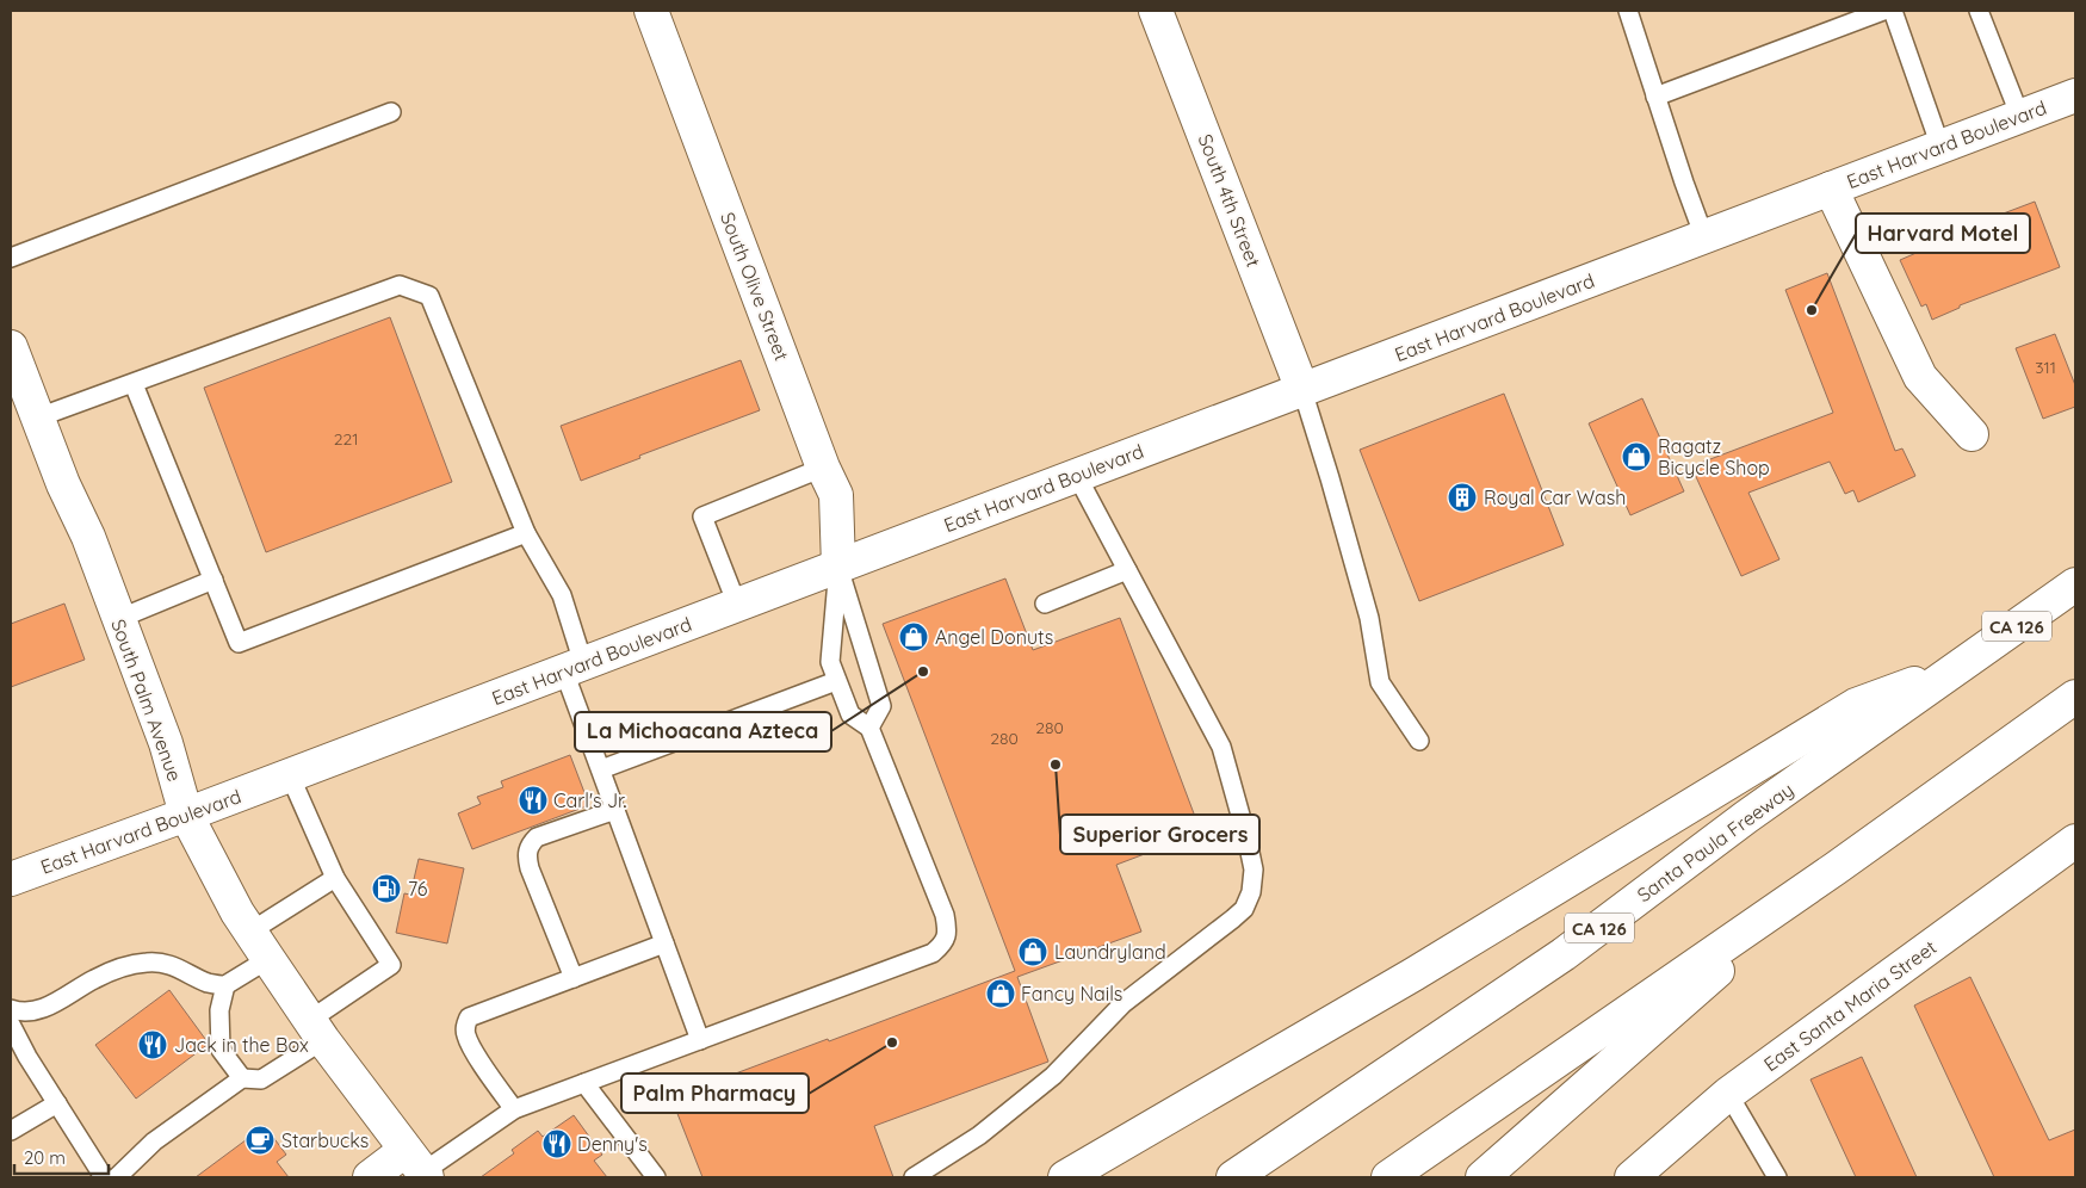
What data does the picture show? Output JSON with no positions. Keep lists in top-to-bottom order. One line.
{"streets":{"main road":["East Harvard Boulevard","South 4th Street","South Olive Street","CA 126","South Palm Avenue","Santa Paula Freeway","East Santa Maria Street"]},"crossings":[["East Harvard Boulevard","South 4th Street"],["East Harvard Boulevard","South Olive Street"],["East Harvard Boulevard","South Palm Avenue"]],"places":{"other":["Harvard Motel","La Michoacana Azteca","Superior Grocers","Palm Pharmacy"],"shop":["Ragatz Bicycle Shop","Angel Donuts","Laundryland","Fancy Nails"],"building":["Royal Car Wash"],"restaurant":["Carl's Jr.","Jack in the Box","Denny's"],"fuel station":["76"],"cafe":["Starbucks"]},"house_numbers":["311","221","280","280"],"scale_bar":"20 m"}
